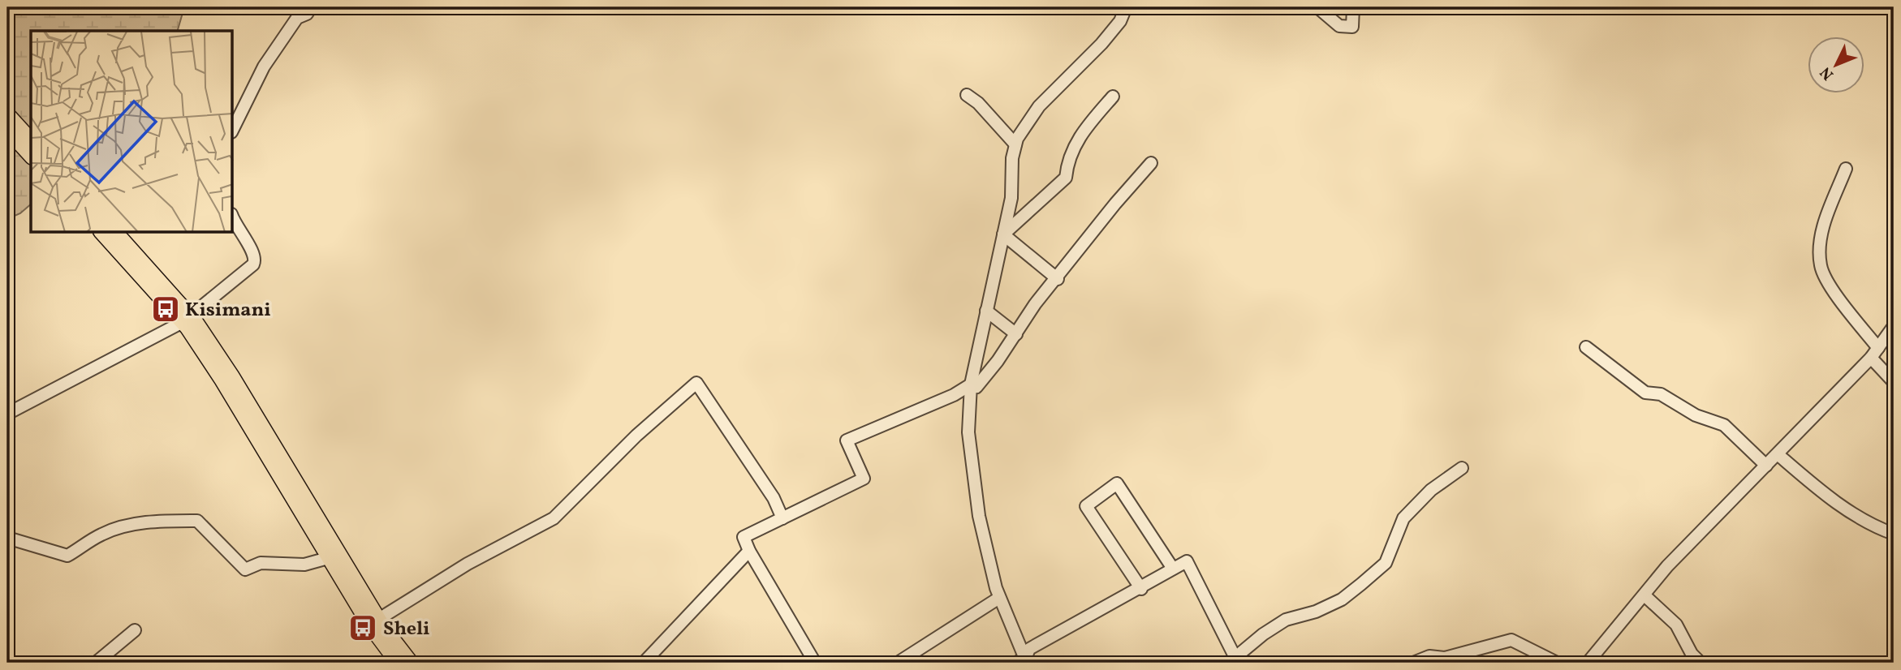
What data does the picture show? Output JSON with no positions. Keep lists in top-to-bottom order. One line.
{"places":{"bus stop":["Kisimani","Sheli"]},"north":"bottom left"}
